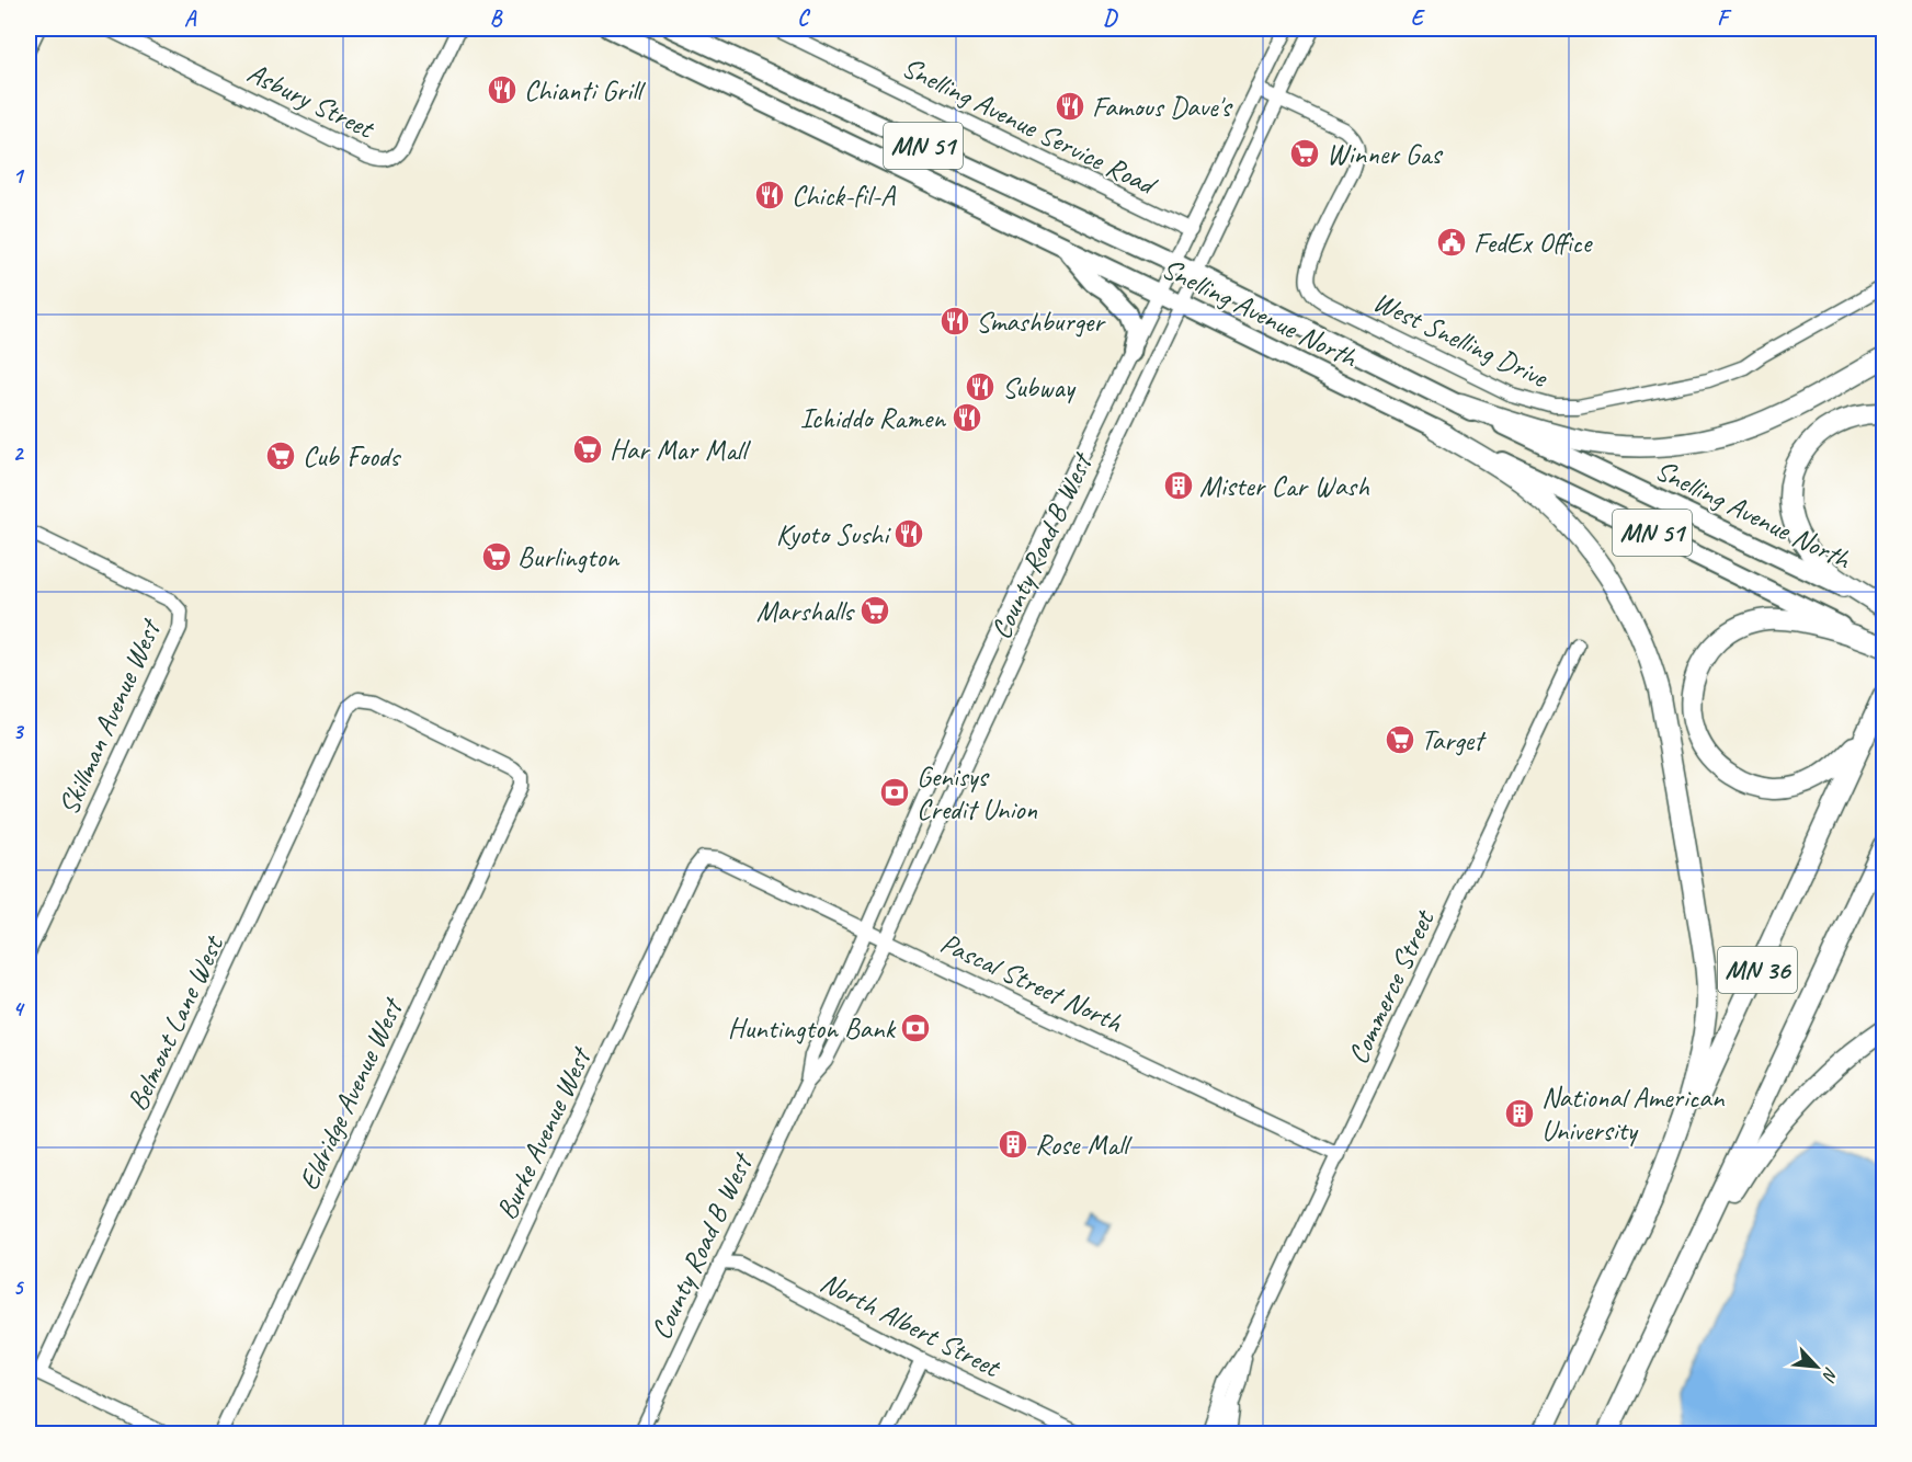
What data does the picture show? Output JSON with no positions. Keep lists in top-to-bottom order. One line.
{"streets":{"highway":["MN 36"],"main road":["MN 51","Snelling Avenue North"],"street":["Asbury Street","Snelling Avenue Service Road","West Snelling Drive","County Road B West","Skillman Avenue West","Pascal Street North","Commerce Street","Belmont Lane West","Eldridge Avenue West","Burke Avenue West","North Albert Street"]},"crossings":[["Snelling Avenue Service Road","County Road B West"],["Snelling Avenue North","County Road B West"],["West Snelling Drive","County Road B West"],["County Road B West","Pascal Street North"],["County Road B West","North Albert Street"],["Pascal Street North","Commerce Street"],["Pascal Street North","Burke Avenue West"],["Belmont Lane West","Eldridge Avenue West"]],"places":{"restaurant":["Chianti Grill","Famous Dave's","Chick-fil-A","Smashburger","Subway","Ichiddo Ramen","Kyoto Sushi"],"supermarket":["Winner Gas","Har Mar Mall","Cub Foods","Burlington","Marshalls","Target"],"public building":["FedEx Office"],"building":["Mister Car Wash","National American University","Rose Mall"],"bank":["Genisys Credit Union","Huntington Bank"]},"north":"bottom right","grid":{"columns":["A","B","C","D","E","F"],"rows":["1","2","3","4","5"]}}
